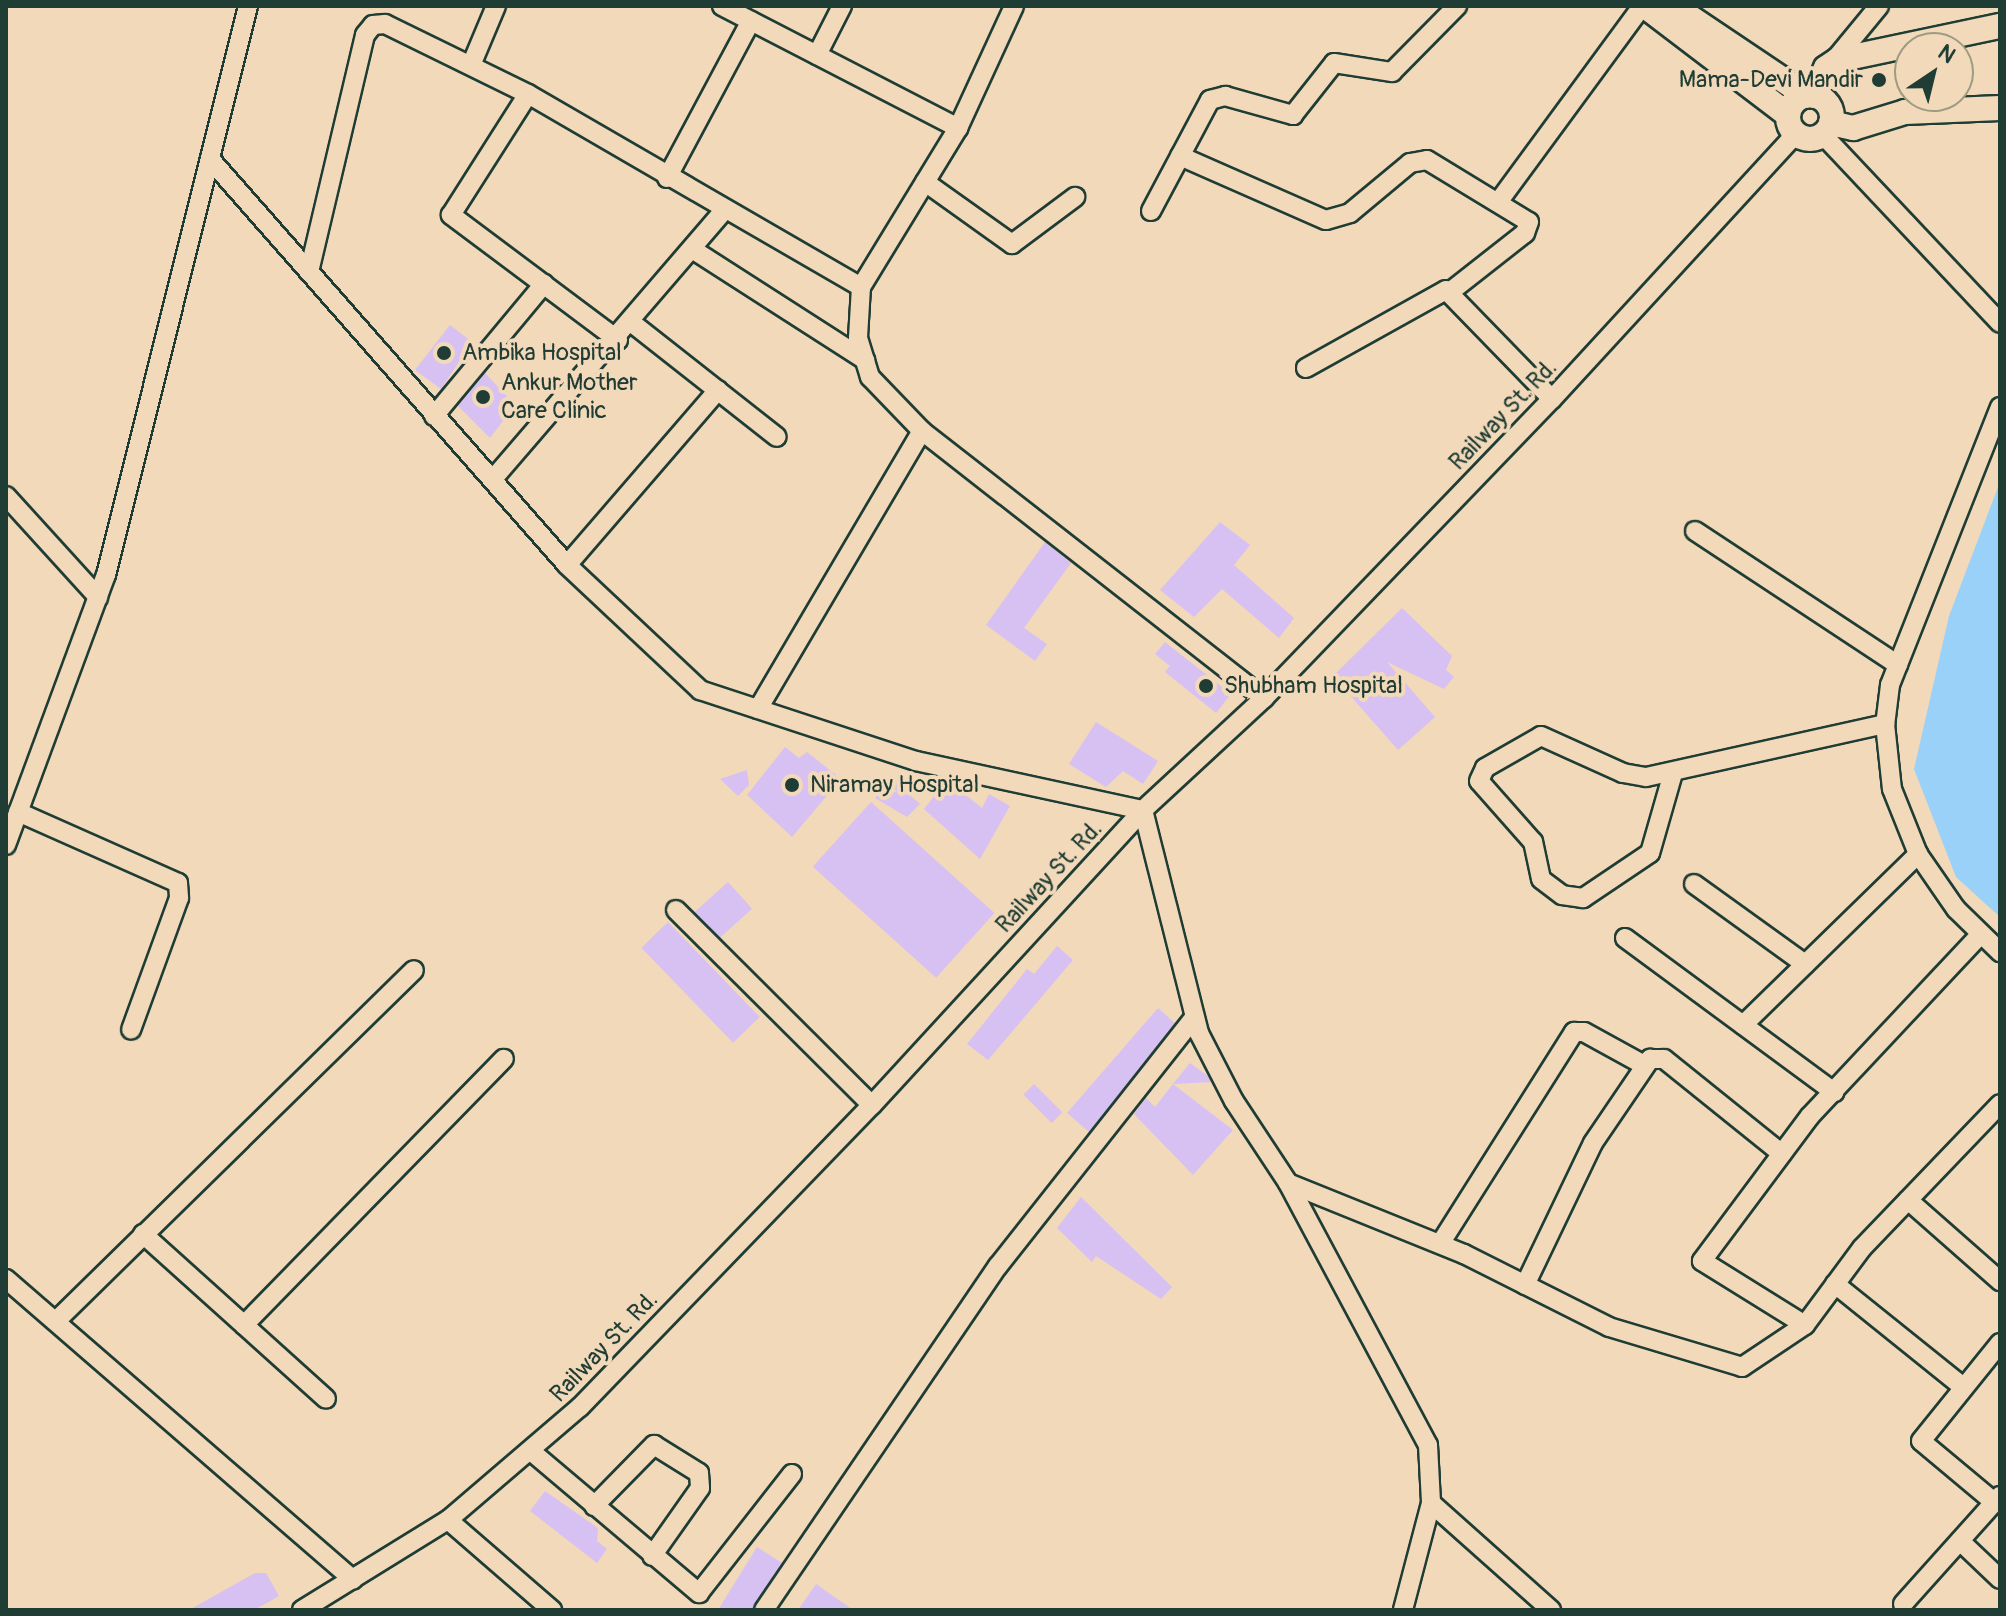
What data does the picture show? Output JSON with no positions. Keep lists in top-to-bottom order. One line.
{"streets":{"street":["Railway St. Rd."]},"places":["Mama-Devi Mandir","Ambika Hospital","Ankur Mother Care Clinic","Shubham Hospital","Niramay Hospital"],"north":"top right"}
